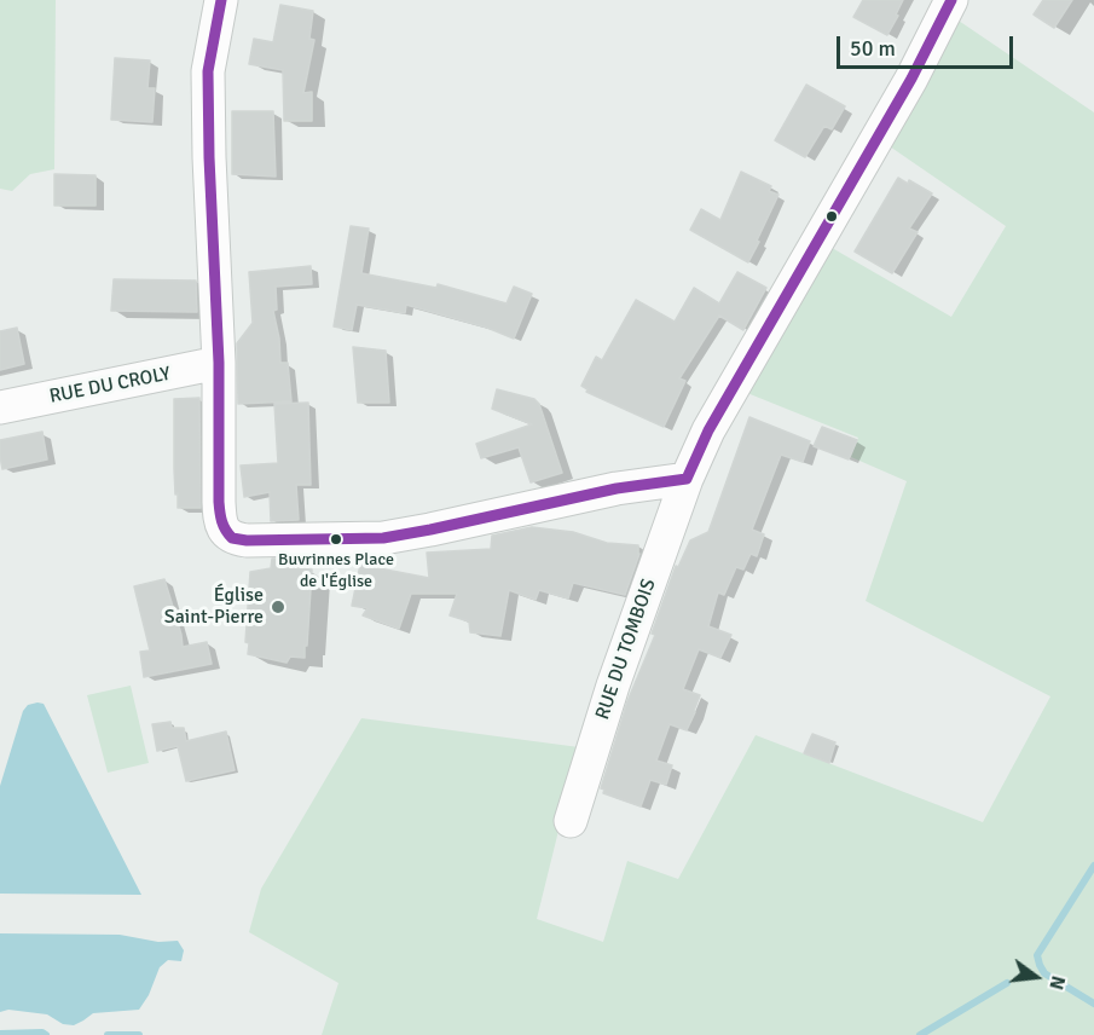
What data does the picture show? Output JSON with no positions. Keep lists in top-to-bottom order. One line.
{"streets":{"street":["RUE DU CROLY","RUE DU TOMBOIS"]},"places":["Buvrinnes Place de l'Église","Église Saint-Pierre"],"scale_bar":"50 m","north":"right"}
